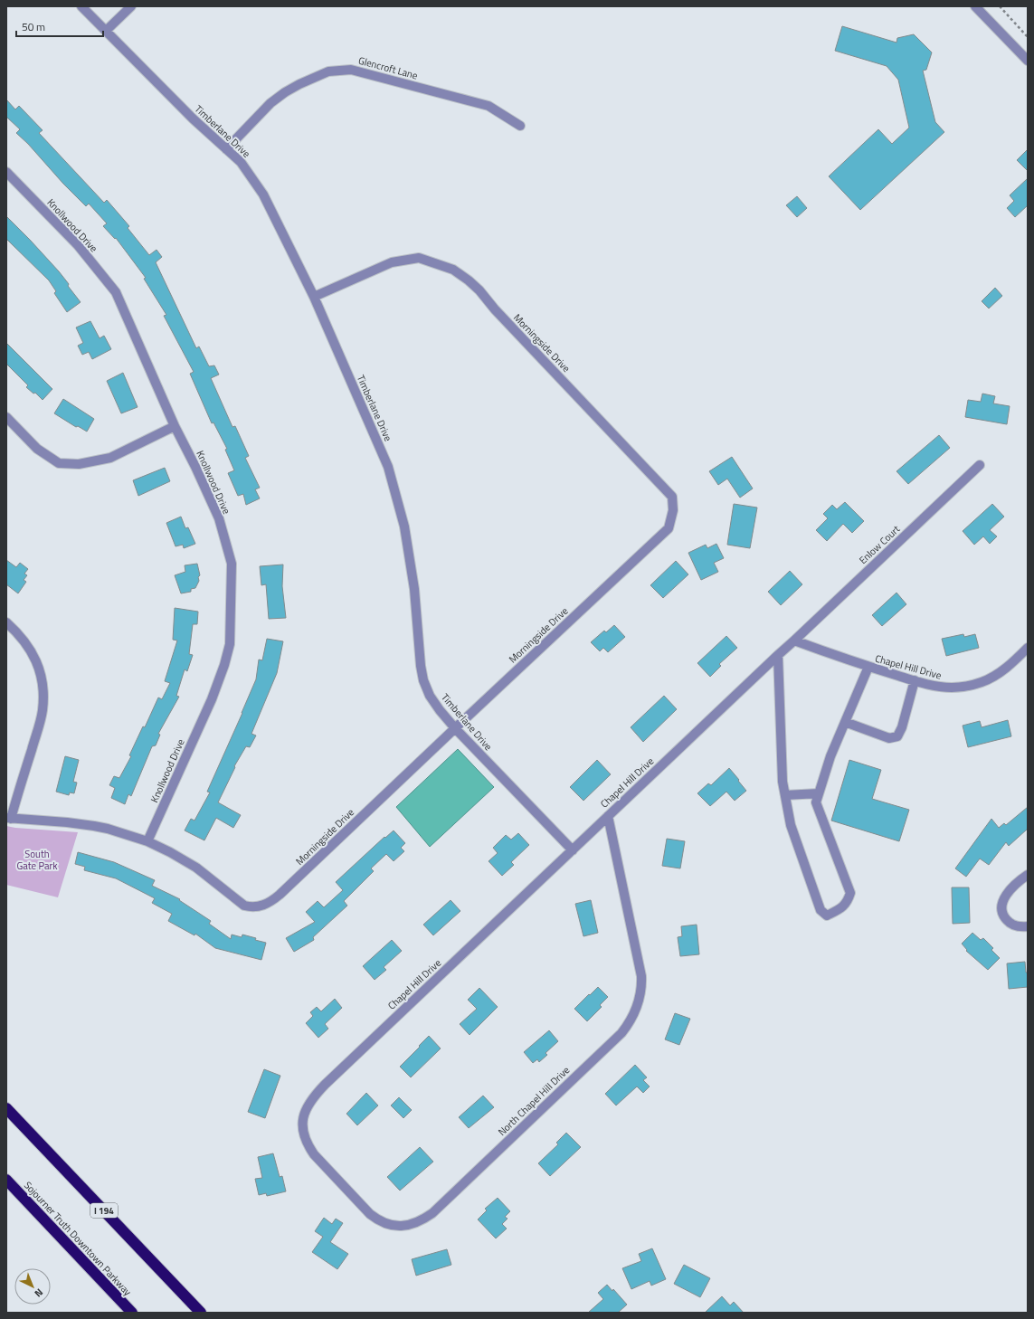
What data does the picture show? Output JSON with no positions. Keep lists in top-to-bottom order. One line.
{"streets":{"highway":["I 194","Sojourner Truth Downtown Parkway"],"street":["Glencroft Lane","Timberlane Drive","Knollwood Drive","Morningside Drive","Enlow Court","Chapel Hill Drive","North Chapel Hill Drive"]},"crossings":[["Glencroft Lane","Timberlane Drive"],["Timberlane Drive","Morningside Drive"],["Timberlane Drive","Chapel Hill Drive"],["Knollwood Drive","Morningside Drive"],["Enlow Court","Chapel Hill Drive"],["Chapel Hill Drive","North Chapel Hill Drive"]],"parks":["South Gate Park"],"scale_bar":"50 m","north":"bottom right"}
